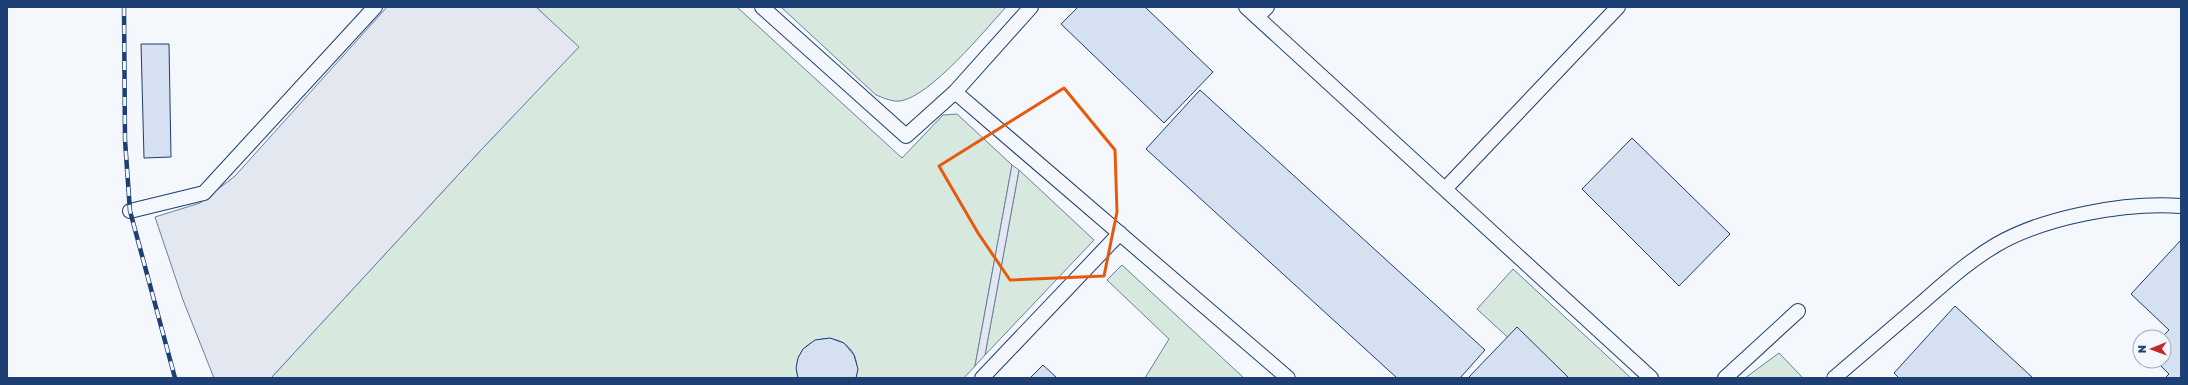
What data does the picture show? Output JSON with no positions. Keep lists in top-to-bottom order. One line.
{"north":"left"}
